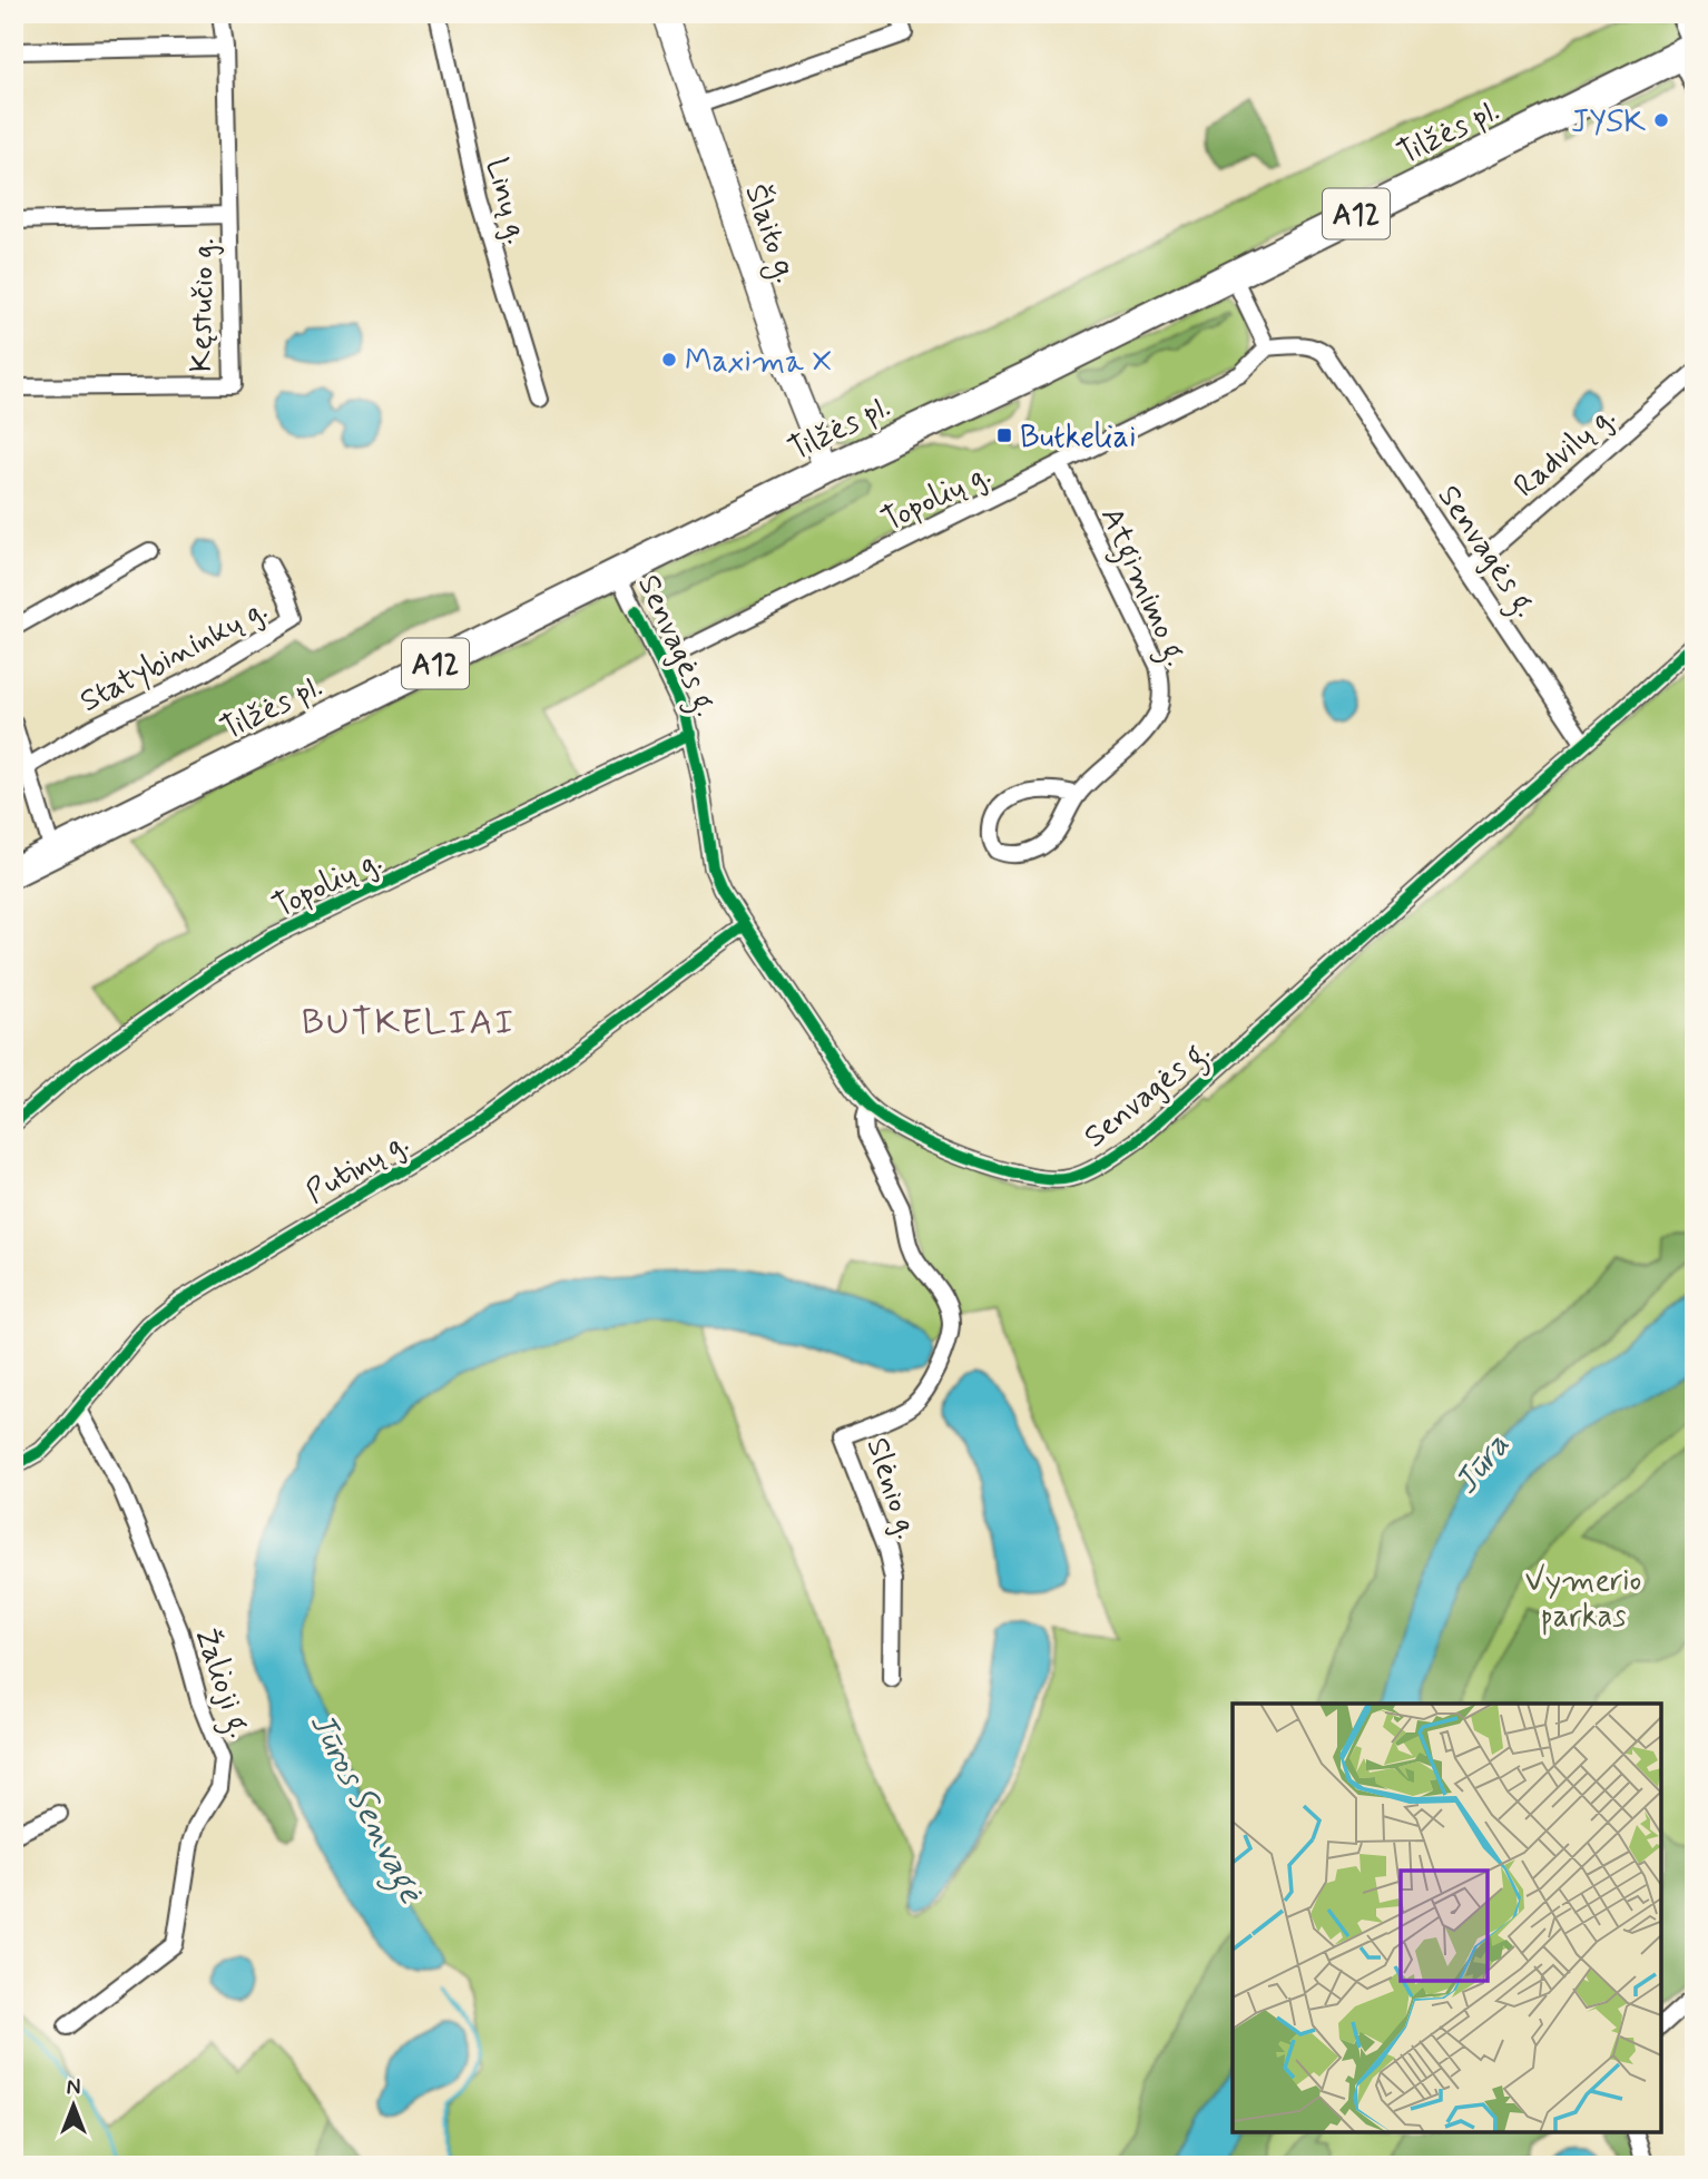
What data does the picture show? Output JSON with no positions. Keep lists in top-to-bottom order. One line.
{"streets":{"highway":["Tilžės pl.","A12"],"main road":["Šlaito g."],"street":["Linų g.","Kęstučio g.","Radvilų g.","Topolių g.","Senvagės g.","Atgimimo g.","Statybininkų g.","Putinų g.","Slėnio g.","Žalioji g."]},"crossings":[["Tilžės pl.","Šlaito g."],["Tilžės pl.","Senvagės g."],["Radvilų g.","Senvagės g."],["Topolių g.","Senvagės g."],["Topolių g.","Atgimimo g."],["Senvagės g.","Putinų g."],["Senvagės g.","Slėnio g."],["Putinų g.","Žalioji g."]],"districts":["BUTKELIAI"],"water":["Jūra","Jūros Senvagė"],"parks":["Vymerio parkas"],"places":{"other":["JYSK","Maxima X"],"transit":["Butkeliai"]},"north":"top"}
